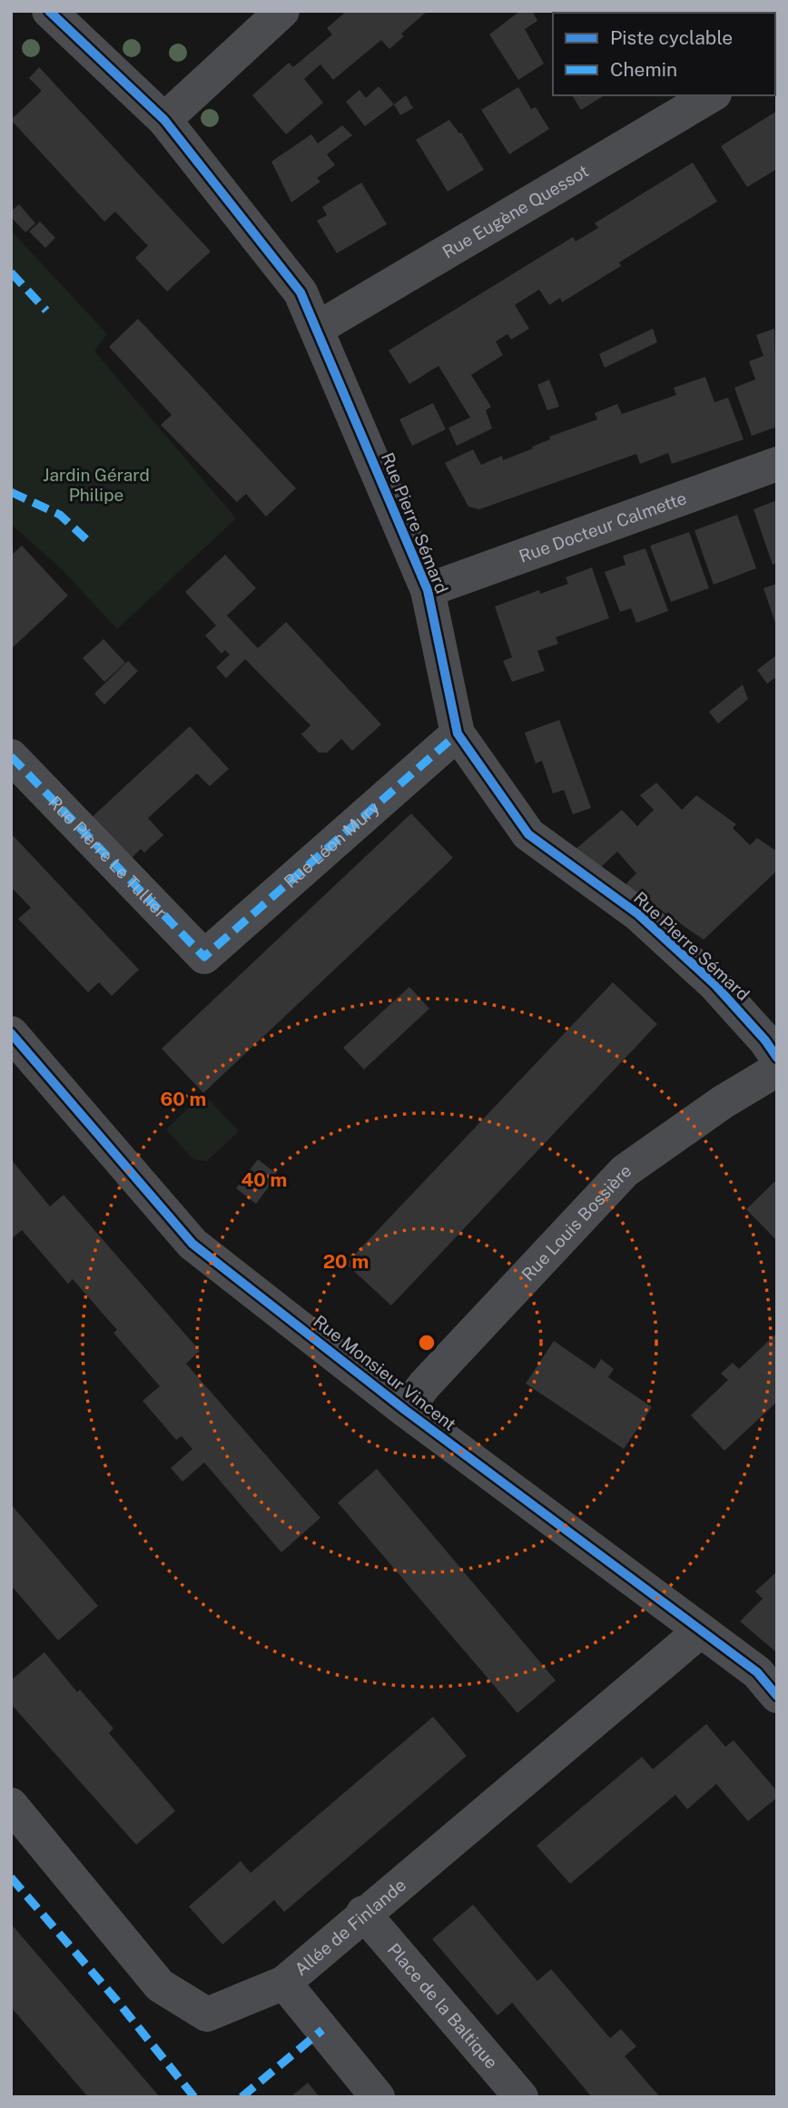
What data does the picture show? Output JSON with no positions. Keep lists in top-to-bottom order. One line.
{"streets":{"street":["Rue Eugène Quessot","Rue Pierre Sémard","Rue Docteur Calmette","Rue Léon Mury","Rue Pierre Le Tullier","Rue Louis Bossière","Rue Monsieur Vincent","Allée de Finlande","Place de la Baltique"]},"crossings":[["Rue Eugène Quessot","Rue Pierre Sémard"],["Rue Pierre Sémard","Rue Docteur Calmette"],["Rue Pierre Sémard","Rue Léon Mury"],["Rue Léon Mury","Rue Pierre Le Tullier"],["Rue Louis Bossière","Rue Monsieur Vincent"],["Rue Monsieur Vincent","Allée de Finlande"],["Allée de Finlande","Place de la Baltique"]],"parks":["Jardin Gérard Philipe"],"legend":["Piste cyclable","Chemin"],"rings":["60 m","40 m","20 m"]}
